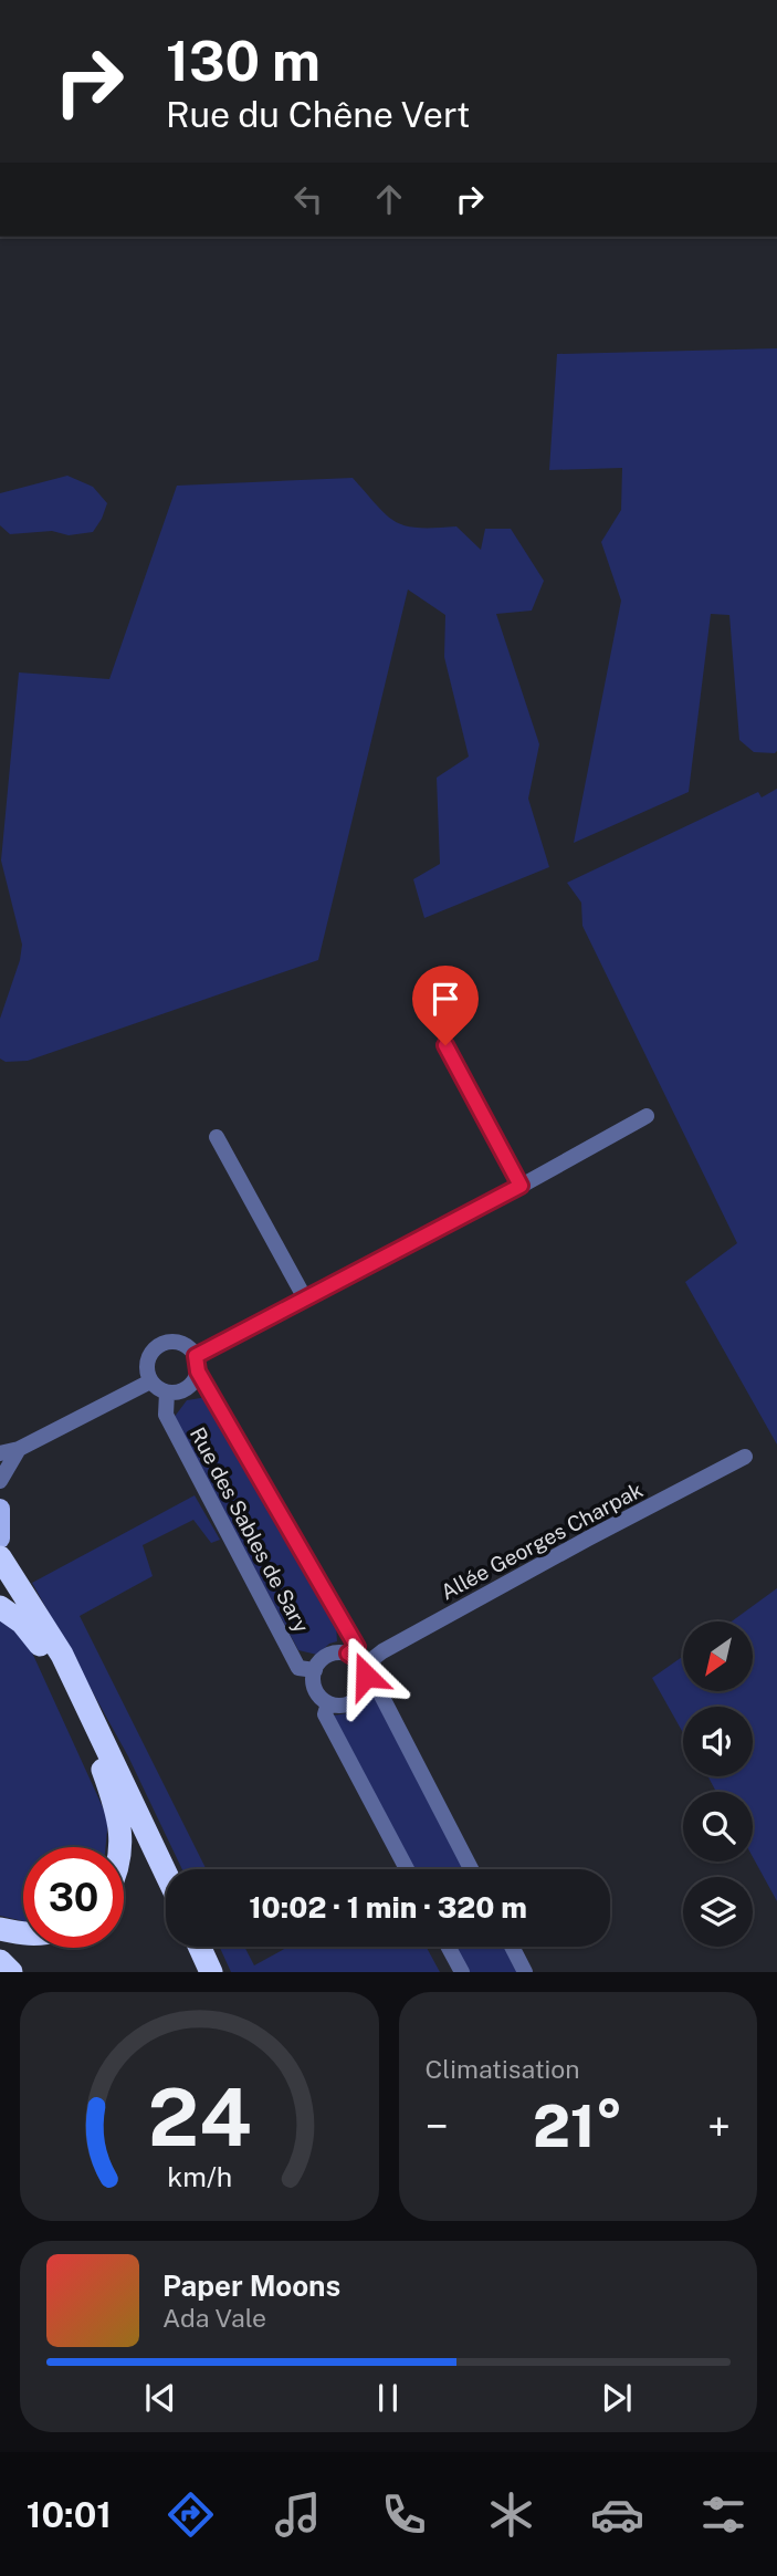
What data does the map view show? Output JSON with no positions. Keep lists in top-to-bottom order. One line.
{"streets":{"street":["Rue des Sables de Sary","Allée Georges Charpak"]},"crossings":[["Rue des Sables de Sary","Allée Georges Charpak"]],"north":"bottom left","page":{"turn":["130 m","Rue du Chêne Vert"],"limit":"30","trip":"10:02 · 1 min · 320 m","tile":"Climatisation","heat":["−","21°","+"],"song":["Paper Moons","Ada Vale"],"tabs":"10:01","gauge":["24","km/h"]}}
